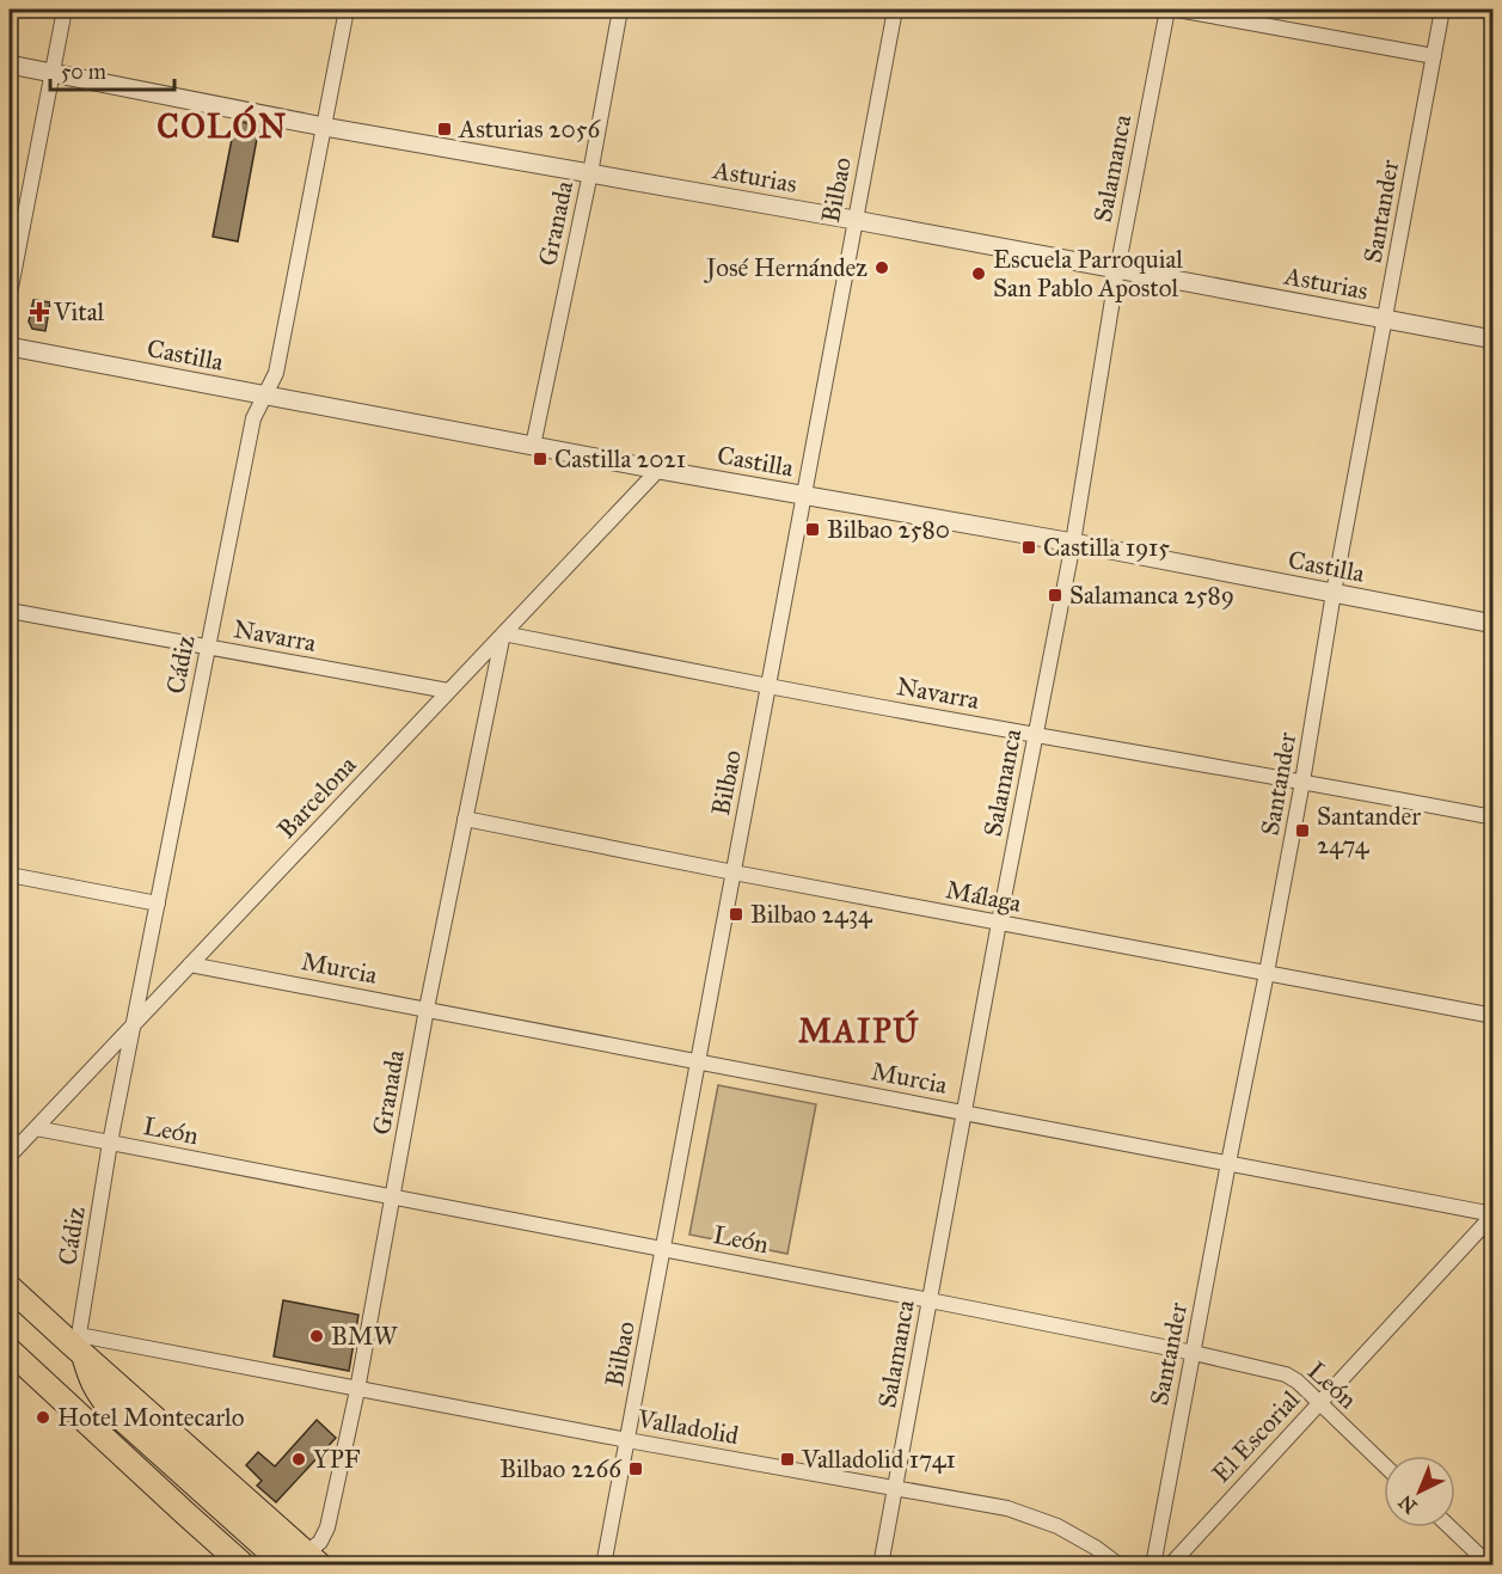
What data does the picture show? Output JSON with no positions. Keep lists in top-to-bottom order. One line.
{"streets":{"street":["Salamanca","Asturias","Bilbao","Santander","Granada","Castilla","Navarra","Cádiz","Barcelona","Málaga","Murcia","León","Valladolid","El Escorial"]},"crossings":[["Salamanca","Asturias"],["Salamanca","Castilla"],["Salamanca","Navarra"],["Salamanca","Málaga"],["Salamanca","Murcia"],["Salamanca","León"],["Salamanca","Valladolid"],["Asturias","Bilbao"],["Asturias","Santander"],["Asturias","Granada"],["Asturias","Cádiz"],["Bilbao","Castilla"],["Bilbao","Navarra"],["Bilbao","Málaga"],["Bilbao","Murcia"],["Bilbao","León"],["Bilbao","Valladolid"],["Santander","Castilla"],["Santander","Navarra"],["Santander","Málaga"],["Santander","Murcia"],["Santander","León"],["Granada","Castilla"],["Granada","Navarra"],["Granada","Barcelona"],["Granada","Málaga"],["Granada","Murcia"],["Granada","León"],["Granada","Valladolid"],["Castilla","Cádiz"],["Castilla","Barcelona"],["Navarra","Cádiz"],["Navarra","Barcelona"],["Cádiz","Barcelona"],["Cádiz","León"],["Cádiz","Valladolid"],["Barcelona","Murcia"],["Barcelona","León"],["Murcia","El Escorial"],["León","El Escorial"]],"districts":["COLÓN","MAIPÚ"],"places":{"transit":["Asturias 2056","Castilla 2021","Bilbao 2580","Castilla 1915","Salamanca 2589","Santander 2474","Bilbao 2434","Valladolid 1741","Bilbao 2266"],"other":["José Hernández","Escuela Parroquial San Pablo Apostol","BMW","Hotel Montecarlo","YPF"],"health":["Vital"]},"scale_bar":"50 m","north":"bottom left"}
